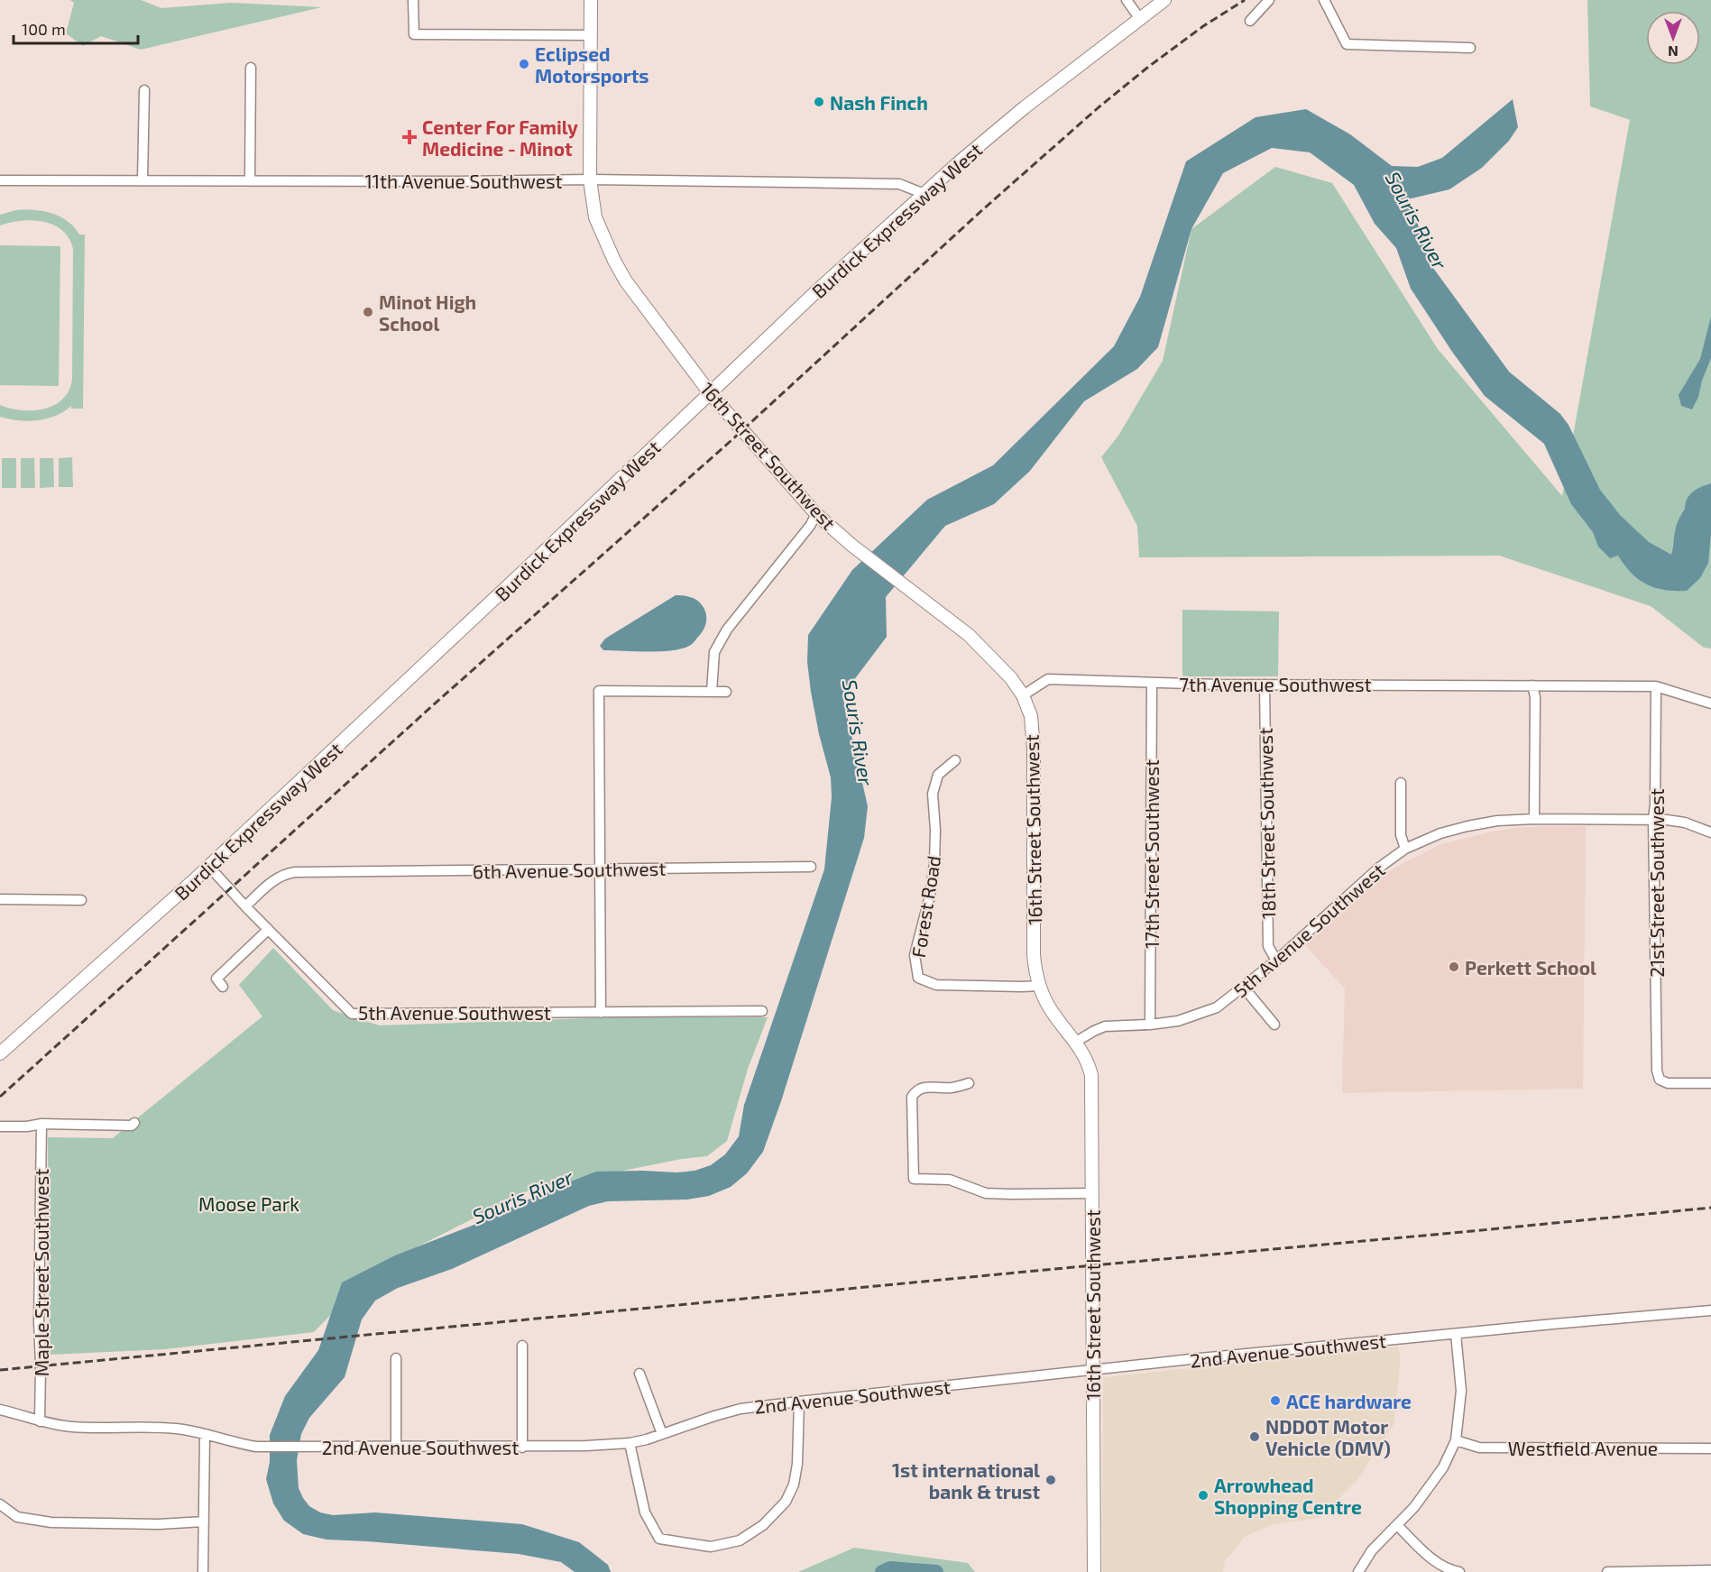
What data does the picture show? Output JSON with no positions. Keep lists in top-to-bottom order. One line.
{"streets":{"main road":["Burdick Expressway West","16th Street Southwest"],"street":["11th Avenue Southwest","7th Avenue Southwest","18th Street Southwest","17th Street Southwest","6th Avenue Southwest","21st Street Southwest","Forest Road","5th Avenue Southwest","Maple Street Southwest","2nd Avenue Southwest","Westfield Avenue"]},"crossings":[["11th Avenue Southwest","Burdick Expressway West"],["11th Avenue Southwest","16th Street Southwest"],["Burdick Expressway West","16th Street Southwest"],["Burdick Expressway West","5th Avenue Southwest"],["16th Street Southwest","7th Avenue Southwest"],["16th Street Southwest","Forest Road"],["16th Street Southwest","5th Avenue Southwest"],["16th Street Southwest","2nd Avenue Southwest"],["7th Avenue Southwest","18th Street Southwest"],["7th Avenue Southwest","17th Street Southwest"],["7th Avenue Southwest","21st Street Southwest"],["18th Street Southwest","5th Avenue Southwest"],["17th Street Southwest","5th Avenue Southwest"],["6th Avenue Southwest","5th Avenue Southwest"],["21st Street Southwest","5th Avenue Southwest"],["Maple Street Southwest","2nd Avenue Southwest"]],"water":["Souris River"],"parks":["Moose Park"],"places":{"other":["Eclipsed Motorsports","Nash Finch","Minot High School","Perkett School","ACE hardware","NDDOT Motor Vehicle (DMV)","1st international bank & trust","Arrowhead Shopping Centre"],"health":["Center For Family Medicine - Minot"]},"scale_bar":"100 m","north":"bottom"}
